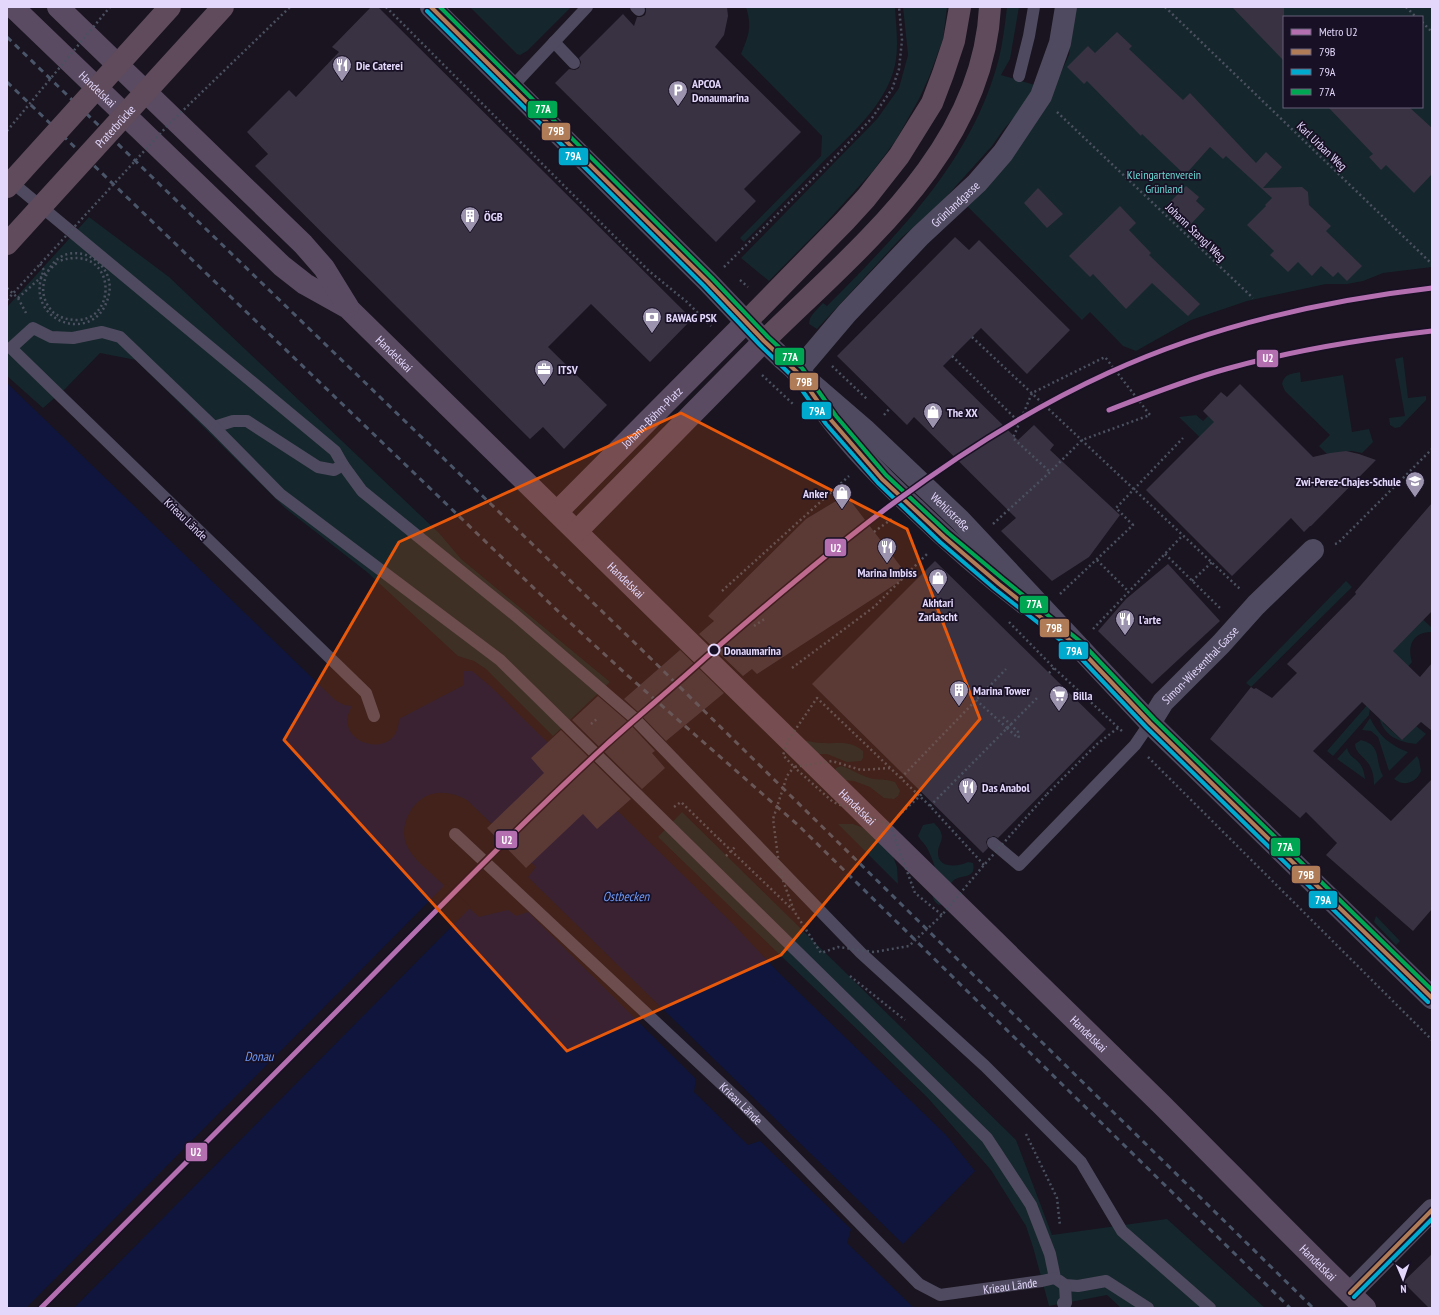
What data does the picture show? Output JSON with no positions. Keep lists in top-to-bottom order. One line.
{"streets":{"highway":["Praterbrücke"],"main road":["Handelskai","Johann-Böhm-Platz"],"street":["Grünlandgasse","Wehlistraße","Simon-Wiesenthal-Gasse"],"lane":["Krieau Lände"],"path":["Karl Urban Weg","Johann Stangl Weg"]},"crossings":[["Handelskai","Johann-Böhm-Platz"],["Grünlandgasse","Johann Stangl Weg"],["Grünlandgasse","Wehlistraße"],["Johann-Böhm-Platz","Wehlistraße"],["Wehlistraße","Simon-Wiesenthal-Gasse"]],"water":["Ostbecken","Donau"],"parks":["Kleingartenverein Grünland"],"places":{"restaurant":["Die Caterei","Marina Imbiss","l'arte","Das Anabol"],"parking":["APCOA Donaumarina"],"building":["ÖGB","Marina Tower"],"bank":["BAWAG PSK"],"office":["ITSV"],"shop":["The XX","Anker","Akhtari Zarlascht"],"school or university":["Zwi-Perez-Chajes-Schule"],"other":["Donaumarina"],"supermarket":["Billa"]},"lines":["transit line 79B","transit line 77A","transit line 79A","metro line U2"],"legend":["Metro U2","79B","79A","77A"],"north":"bottom"}
